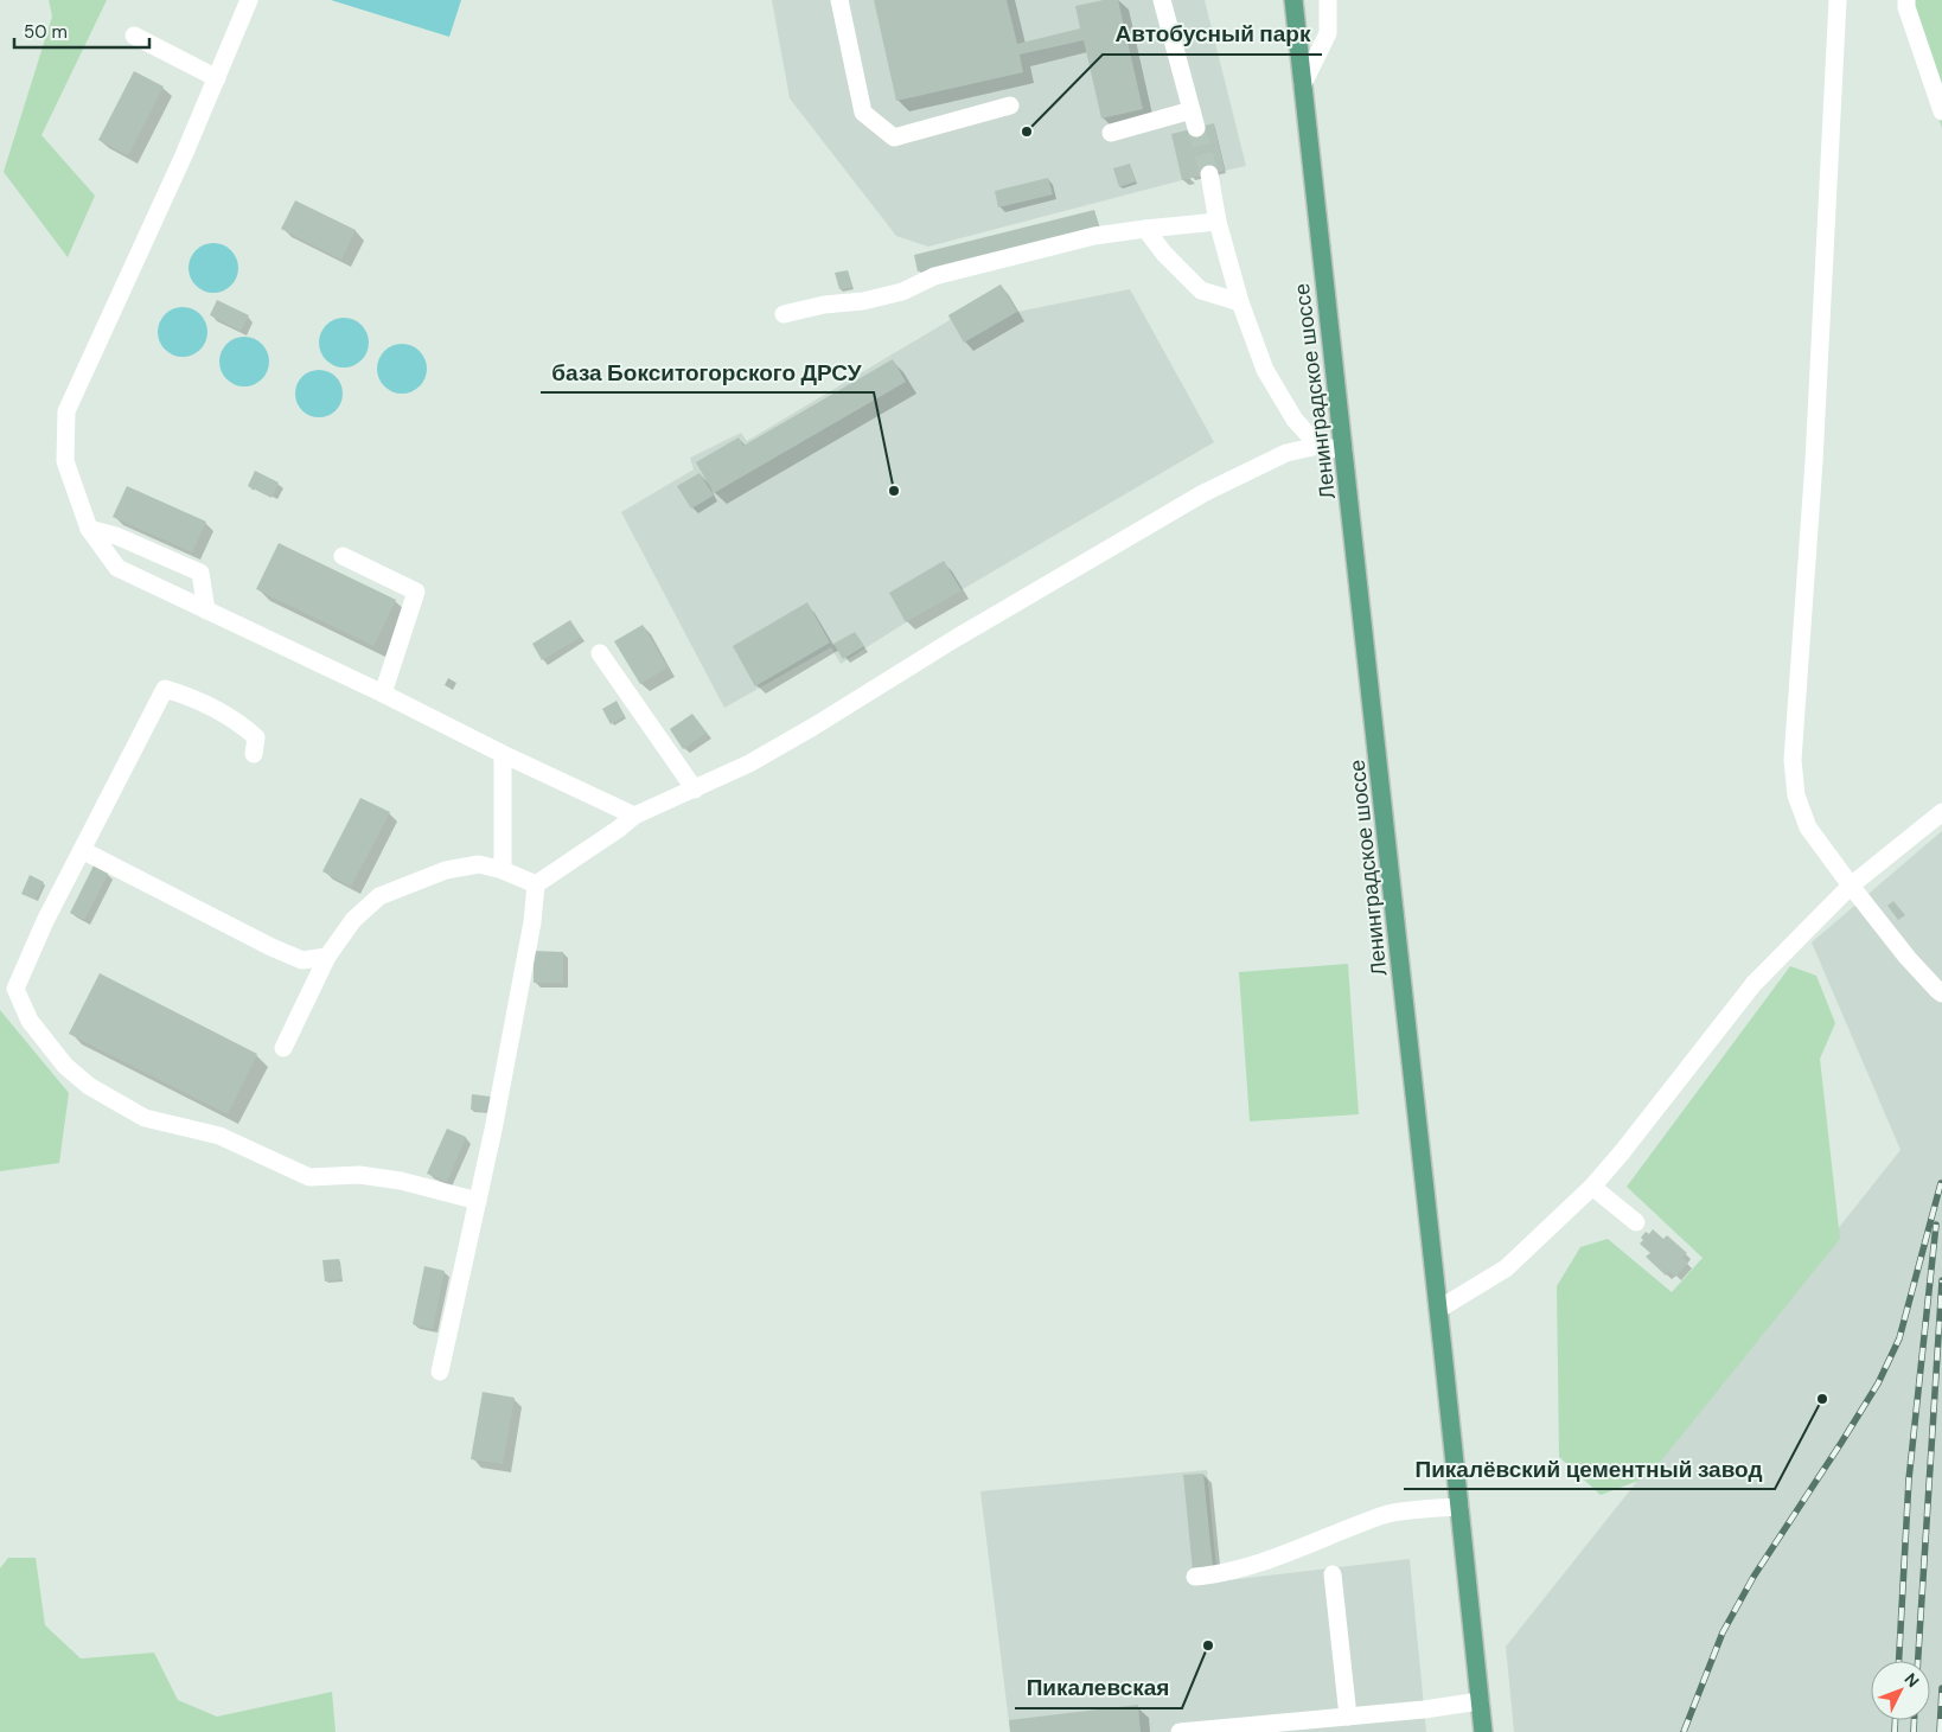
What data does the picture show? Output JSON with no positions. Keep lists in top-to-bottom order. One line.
{"streets":{"main road":["Ленинградское шоссе"]},"places":["Автобусный парк","база Бокситогорского ДРСУ","Пикалёвский цементный завод","Пикалевская"],"scale_bar":"50 m","north":"top right"}
